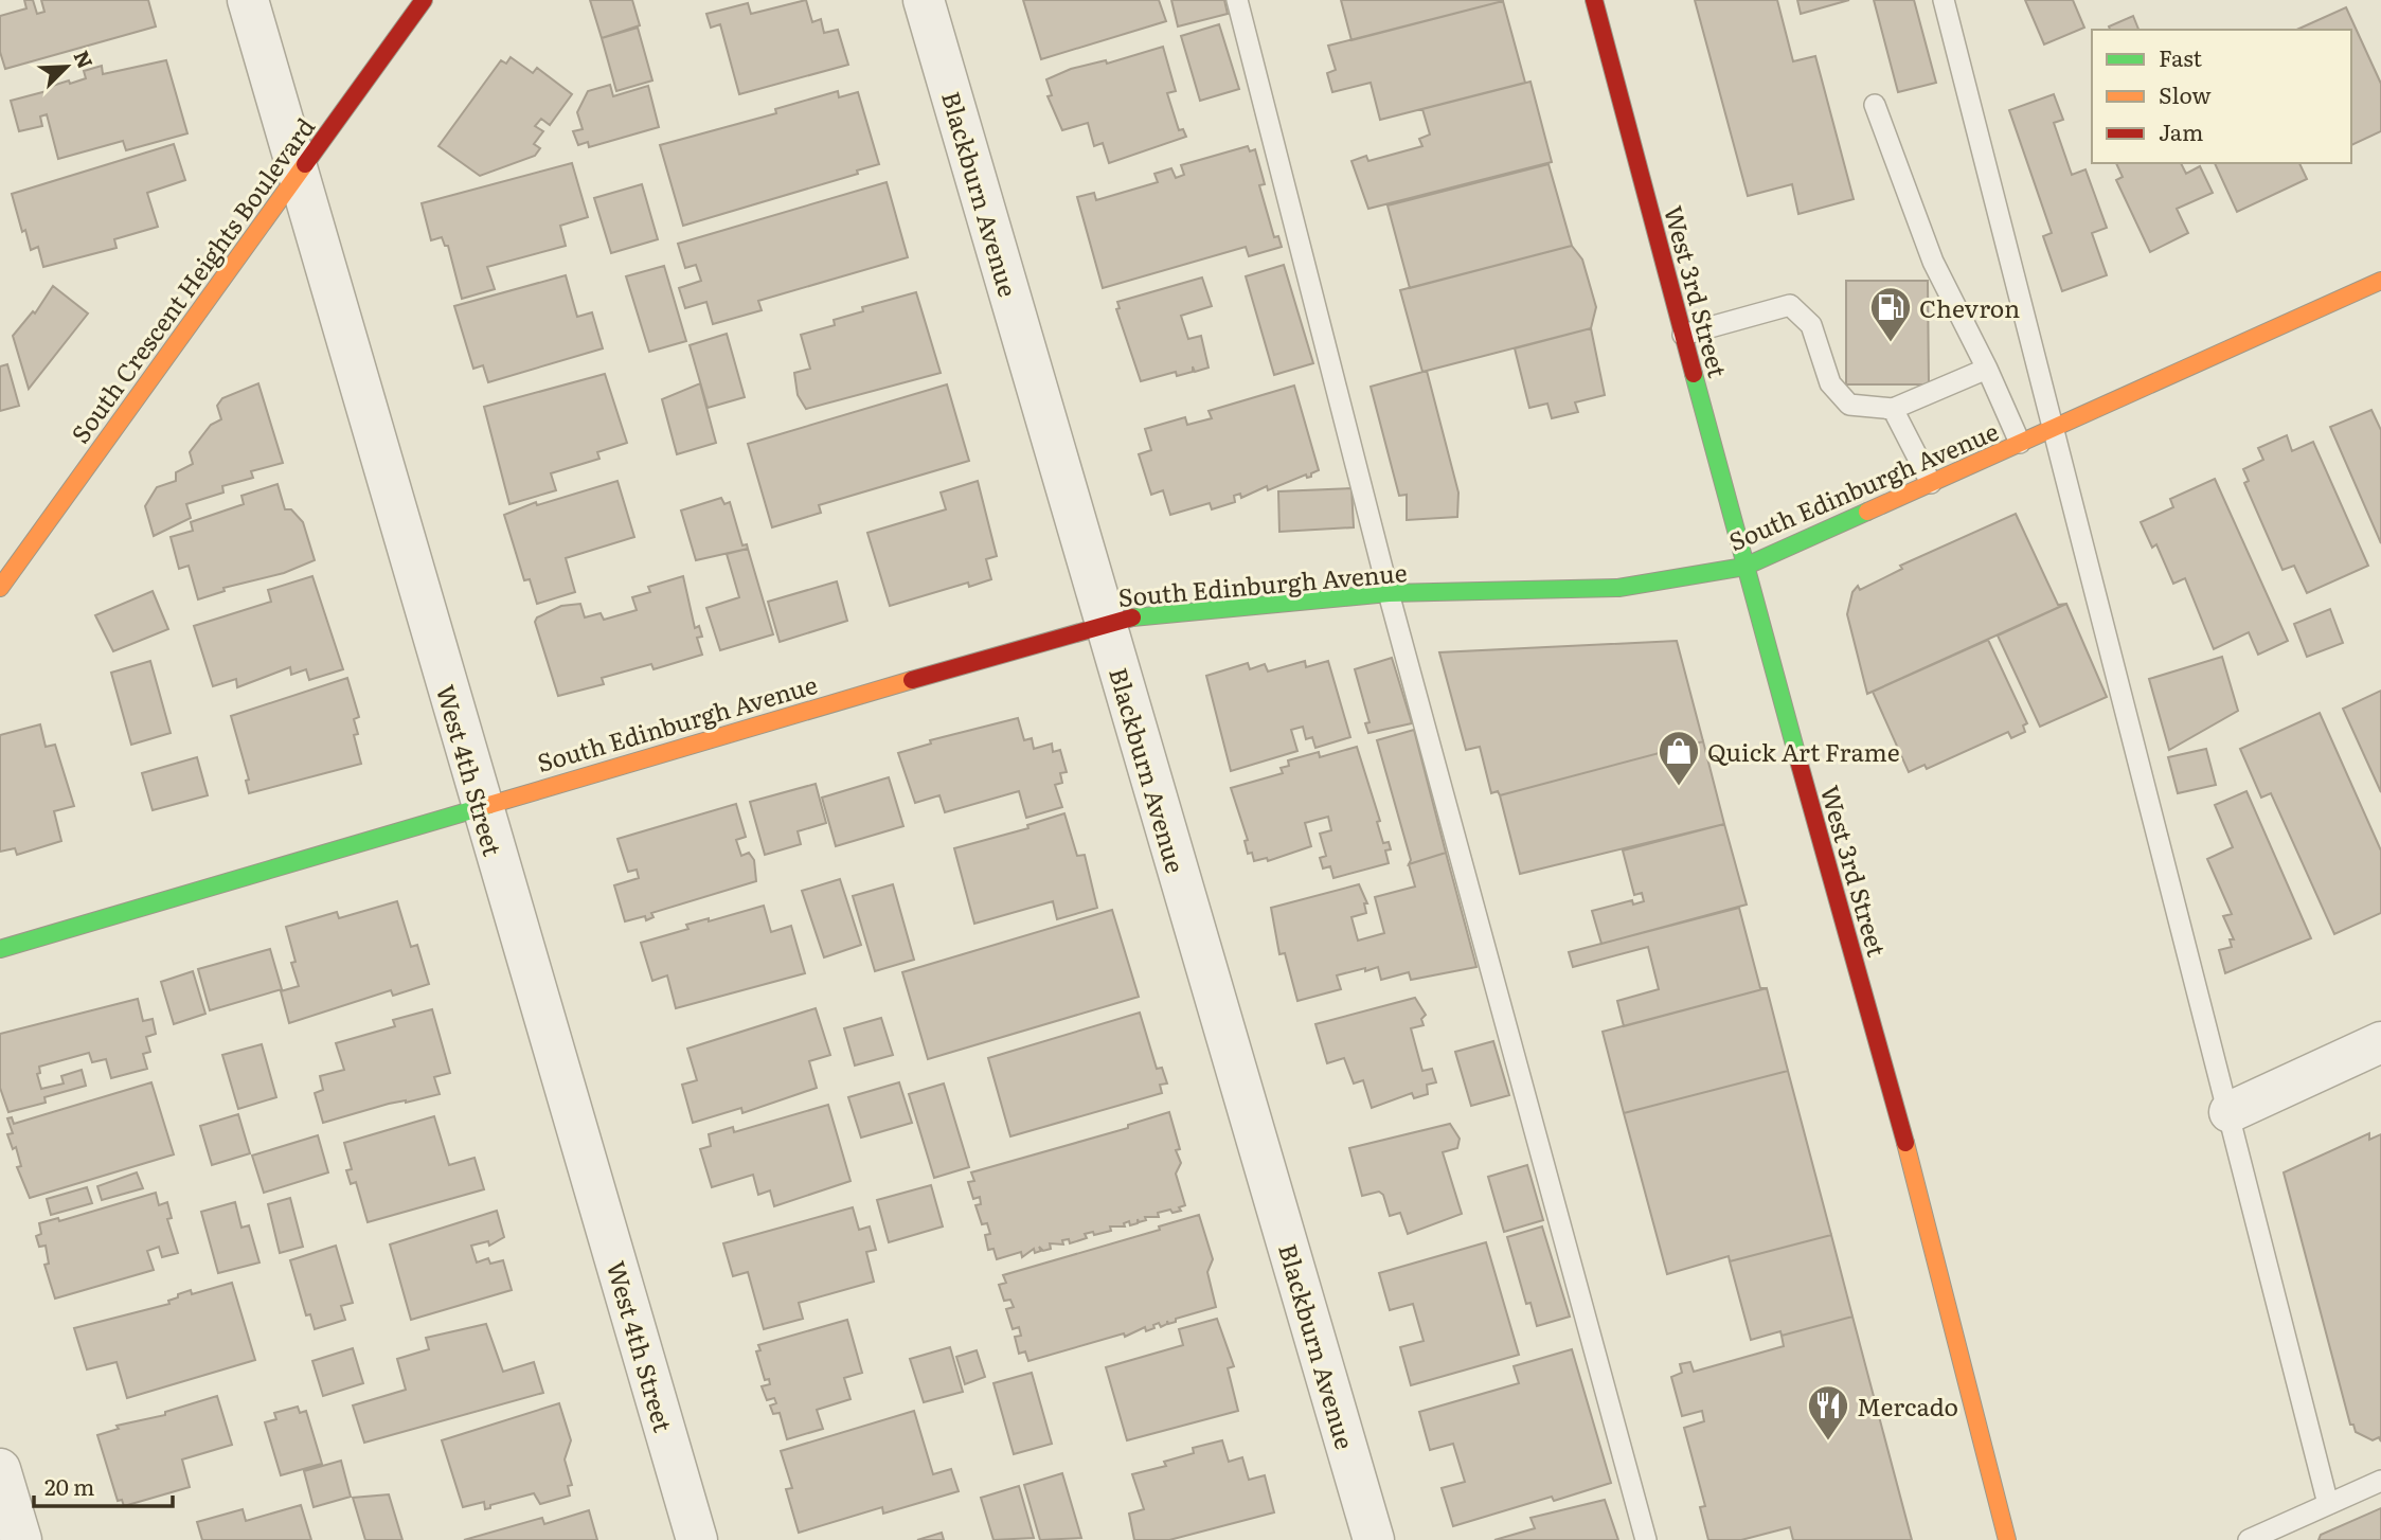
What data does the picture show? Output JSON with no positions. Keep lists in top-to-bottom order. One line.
{"streets":{"street":["Blackburn Avenue","South Crescent Heights Boulevard","West 3rd Street","South Edinburgh Avenue","West 4th Street"]},"crossings":[["Blackburn Avenue","South Edinburgh Avenue"],["South Crescent Heights Boulevard","West 4th Street"],["West 3rd Street","South Edinburgh Avenue"],["South Edinburgh Avenue","West 4th Street"]],"places":{"fuel station":["Chevron"],"shop":["Quick Art Frame"],"restaurant":["Mercado"]},"legend":["Fast","Slow","Jam"],"scale_bar":"20 m","north":"top right"}
